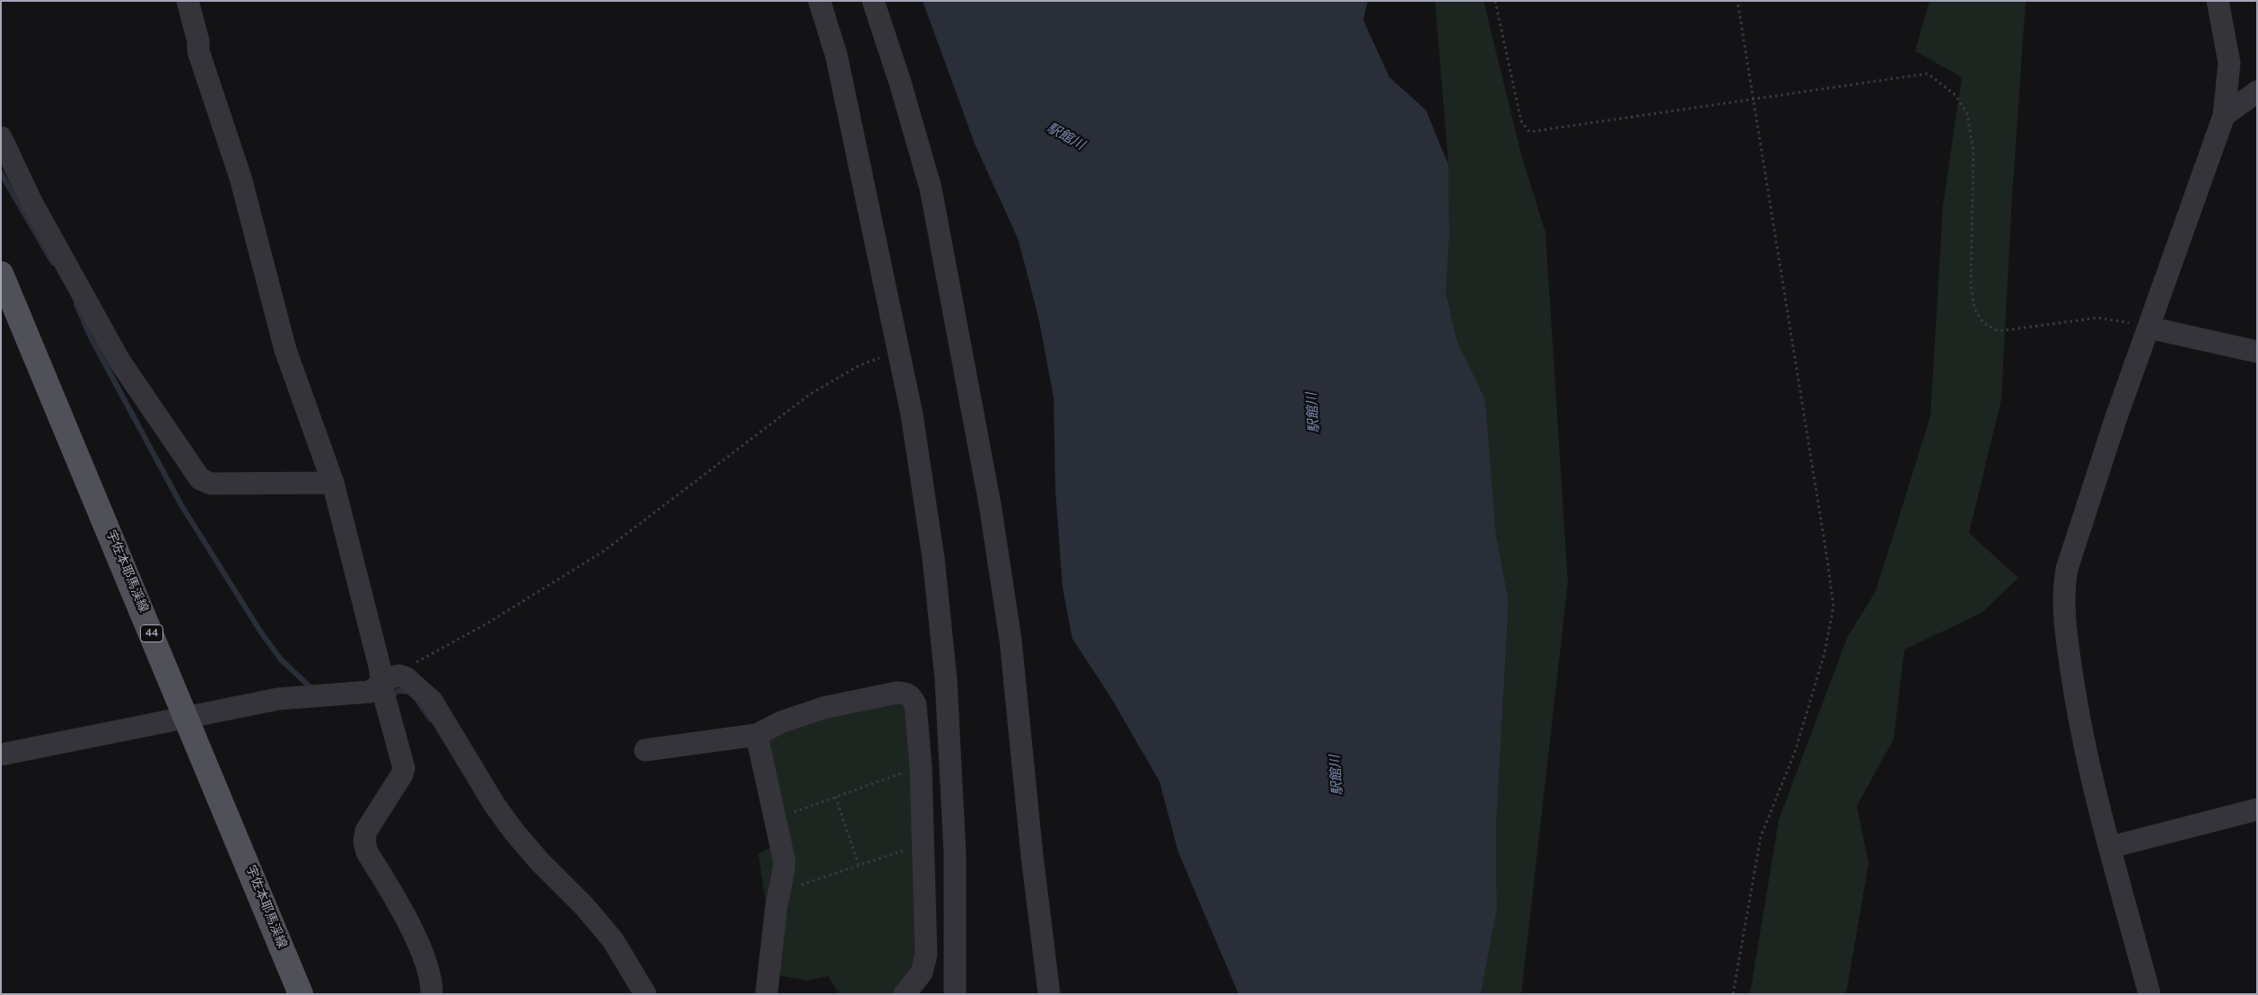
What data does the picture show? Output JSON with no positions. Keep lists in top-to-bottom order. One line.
{"streets":{"main road":["宇佐本耶馬渓線","44"]},"water":["駅館川"]}
